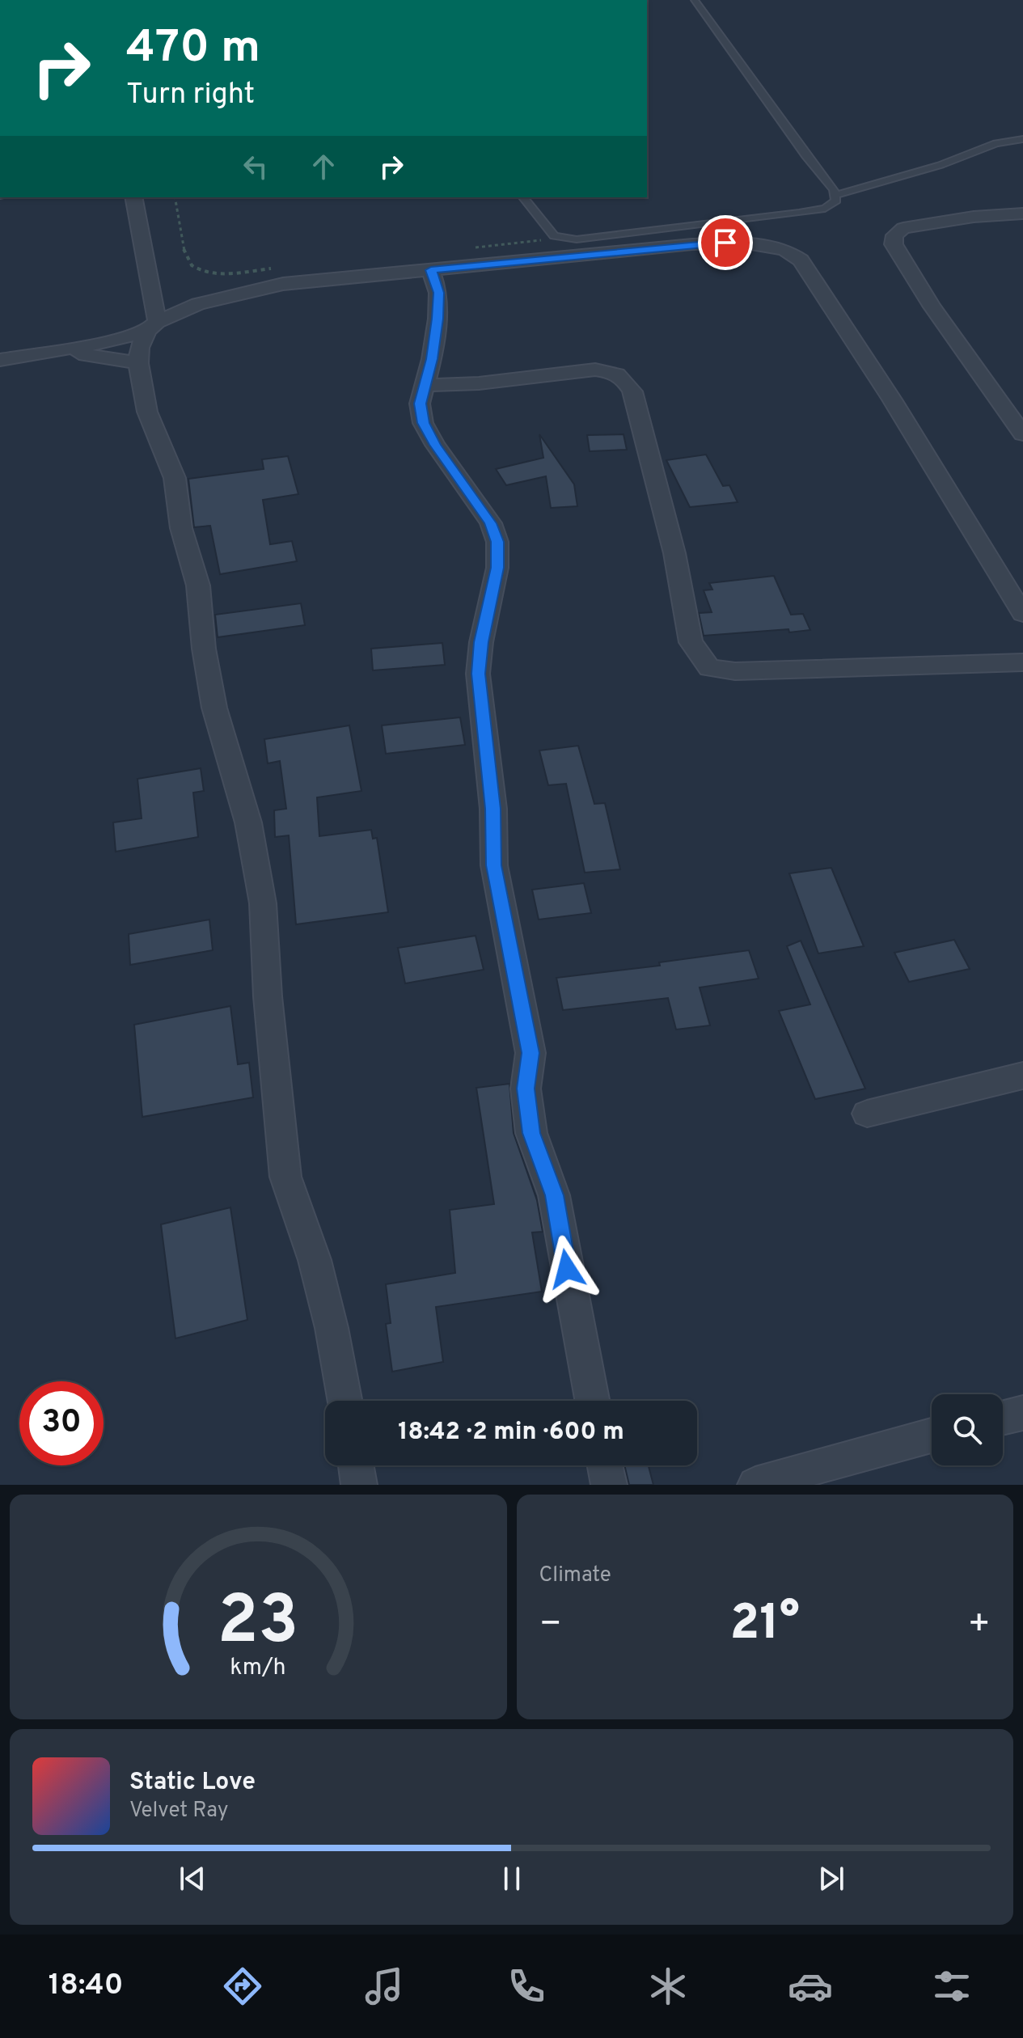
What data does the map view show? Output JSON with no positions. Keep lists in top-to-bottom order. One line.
{"page":{"turn":["470 m","Turn right"],"limit":"30","trip":"18:42 · 2 min · 600 m","tile":"Climate","heat":["−","21°","+"],"song":["Static Love","Velvet Ray"],"tabs":"18:40","gauge":["23","km/h"]}}
